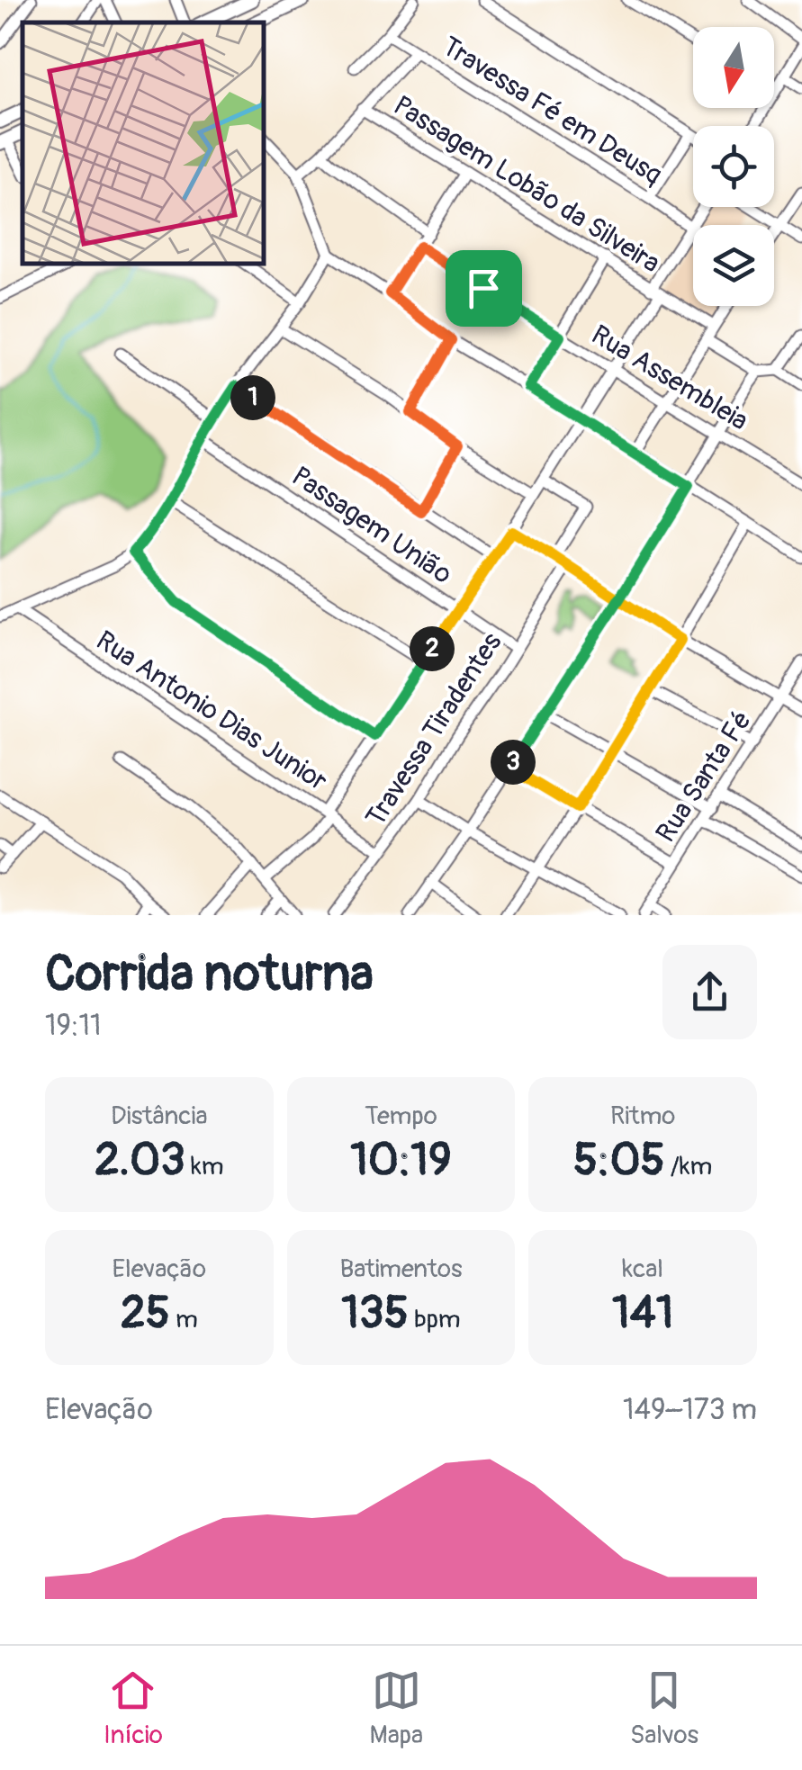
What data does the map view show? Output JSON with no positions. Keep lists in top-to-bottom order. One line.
{"streets":{"street":["Travessa Fé em Deusq","Passagem Lobão da Silveira","Rua Assembleia","Passagem União","Rua Antonio Dias Junior","Travessa Tiradentes","Rua Santa Fé"]},"crossings":[["Passagem Lobão da Silveira","Rua Assembleia"],["Passagem União","Travessa Tiradentes"],["Rua Antonio Dias Junior","Travessa Tiradentes"]],"north":"bottom","page":{"pins":["1","2","3"],"heading":["Corrida noturna","19:11"],"stats":[["Distância","2.03 km"],["Tempo","10:19"],["Ritmo","5:05 /km"],["Elevação","25 m"],["Batimentos","135 bpm"],["kcal","141"]],"chart":["Elevação","149–173 m"],"tabs":["Início","Mapa","Salvos"]}}
